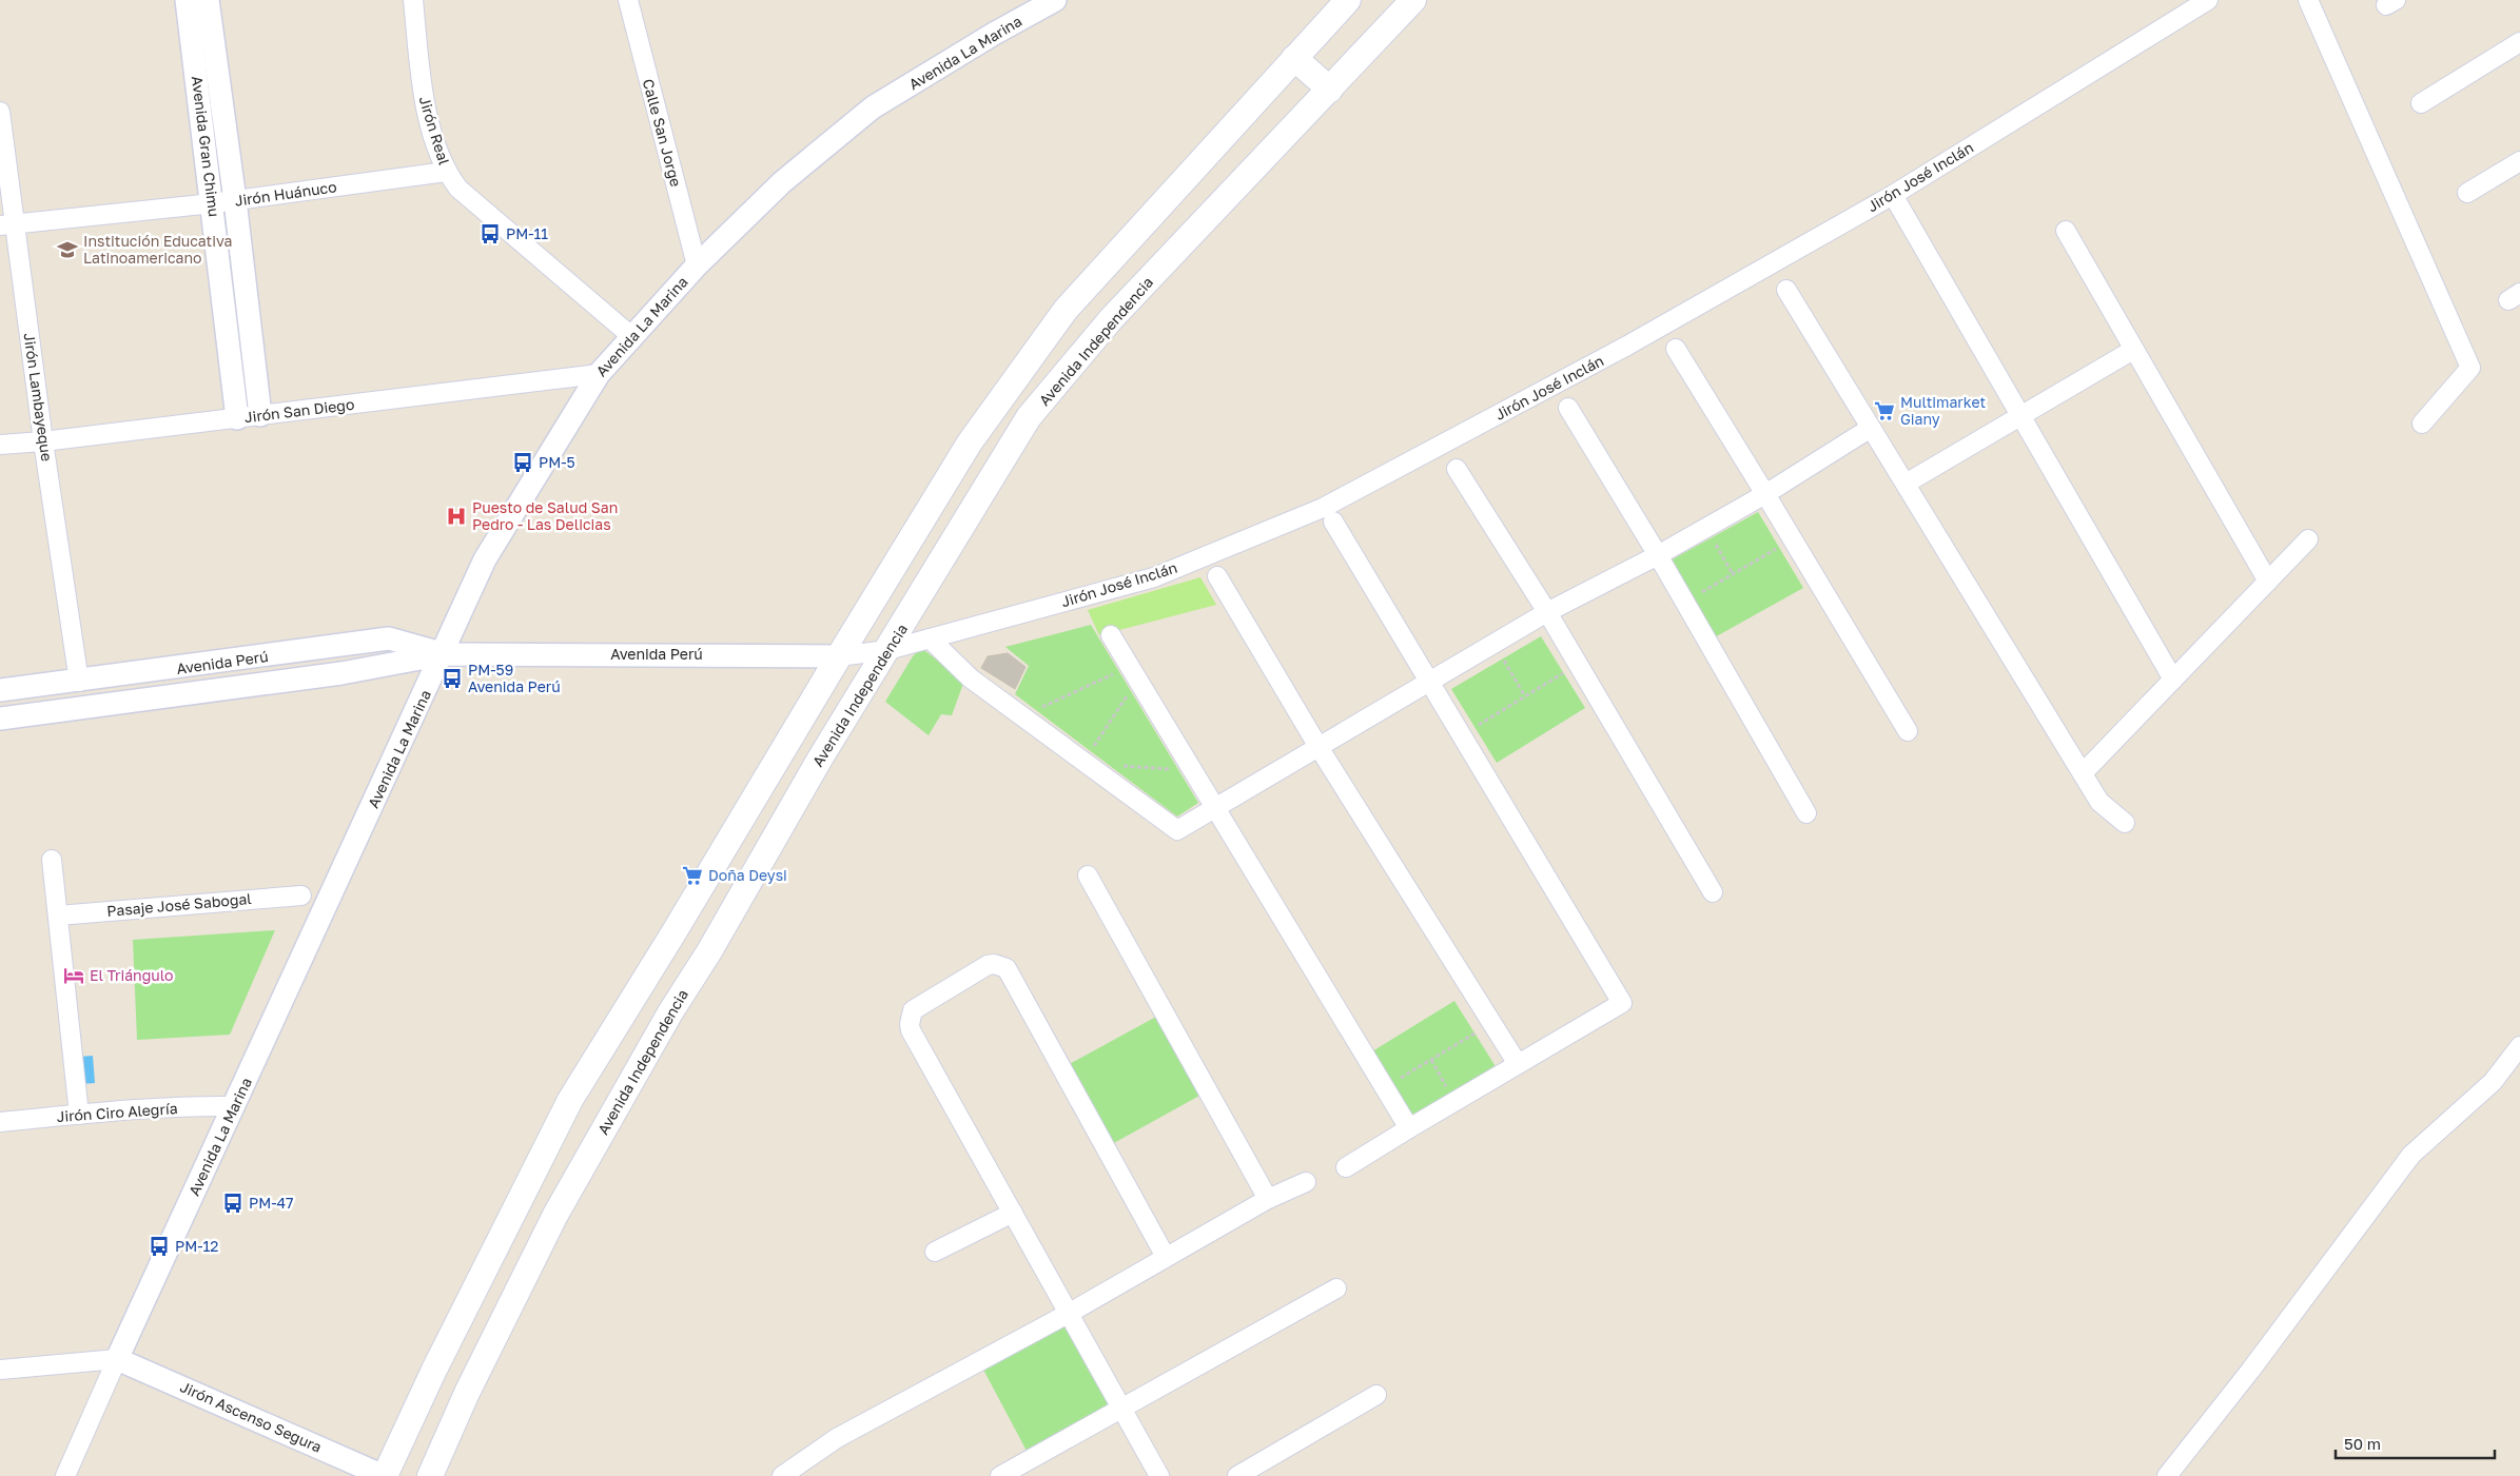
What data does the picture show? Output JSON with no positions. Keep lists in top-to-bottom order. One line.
{"streets":{"main road":["Avenida Independencia"],"street":["Avenida La Marina","Jirón Real","Calle San Jorge","Avenida Gran Chimu","Jirón José Inclán","Jirón Huánuco","Jirón Lambayeque","Jirón San Diego","Avenida Perú","Pasaje José Sabogal","Jirón Ciro Alegría","Jirón Ascenso Segura"]},"crossings":[["Avenida La Marina","Jirón Real"],["Avenida La Marina","Calle San Jorge"],["Avenida La Marina","Jirón San Diego"],["Avenida La Marina","Avenida Perú"],["Avenida La Marina","Jirón Ciro Alegría"],["Avenida La Marina","Jirón Ascenso Segura"],["Jirón Real","Jirón Huánuco"],["Avenida Gran Chimu","Jirón Huánuco"],["Avenida Gran Chimu","Jirón San Diego"],["Jirón José Inclán","Avenida Independencia"],["Jirón José Inclán","Avenida Perú"],["Jirón Huánuco","Jirón Lambayeque"],["Jirón Lambayeque","Jirón San Diego"],["Jirón Lambayeque","Avenida Perú"]],"places":{"bus stop":["PM-11","PM-5","PM-59 Avenida Perú","PM-47","PM-12"],"school or university":["Institución Educativa Latinoamericano"],"supermarket":["Multimarket Giany","Doña Deysi"],"hospital":["Puesto de Salud San Pedro - Las Delicias"],"hotel":["El Triángulo"]},"scale_bar":"50 m"}
